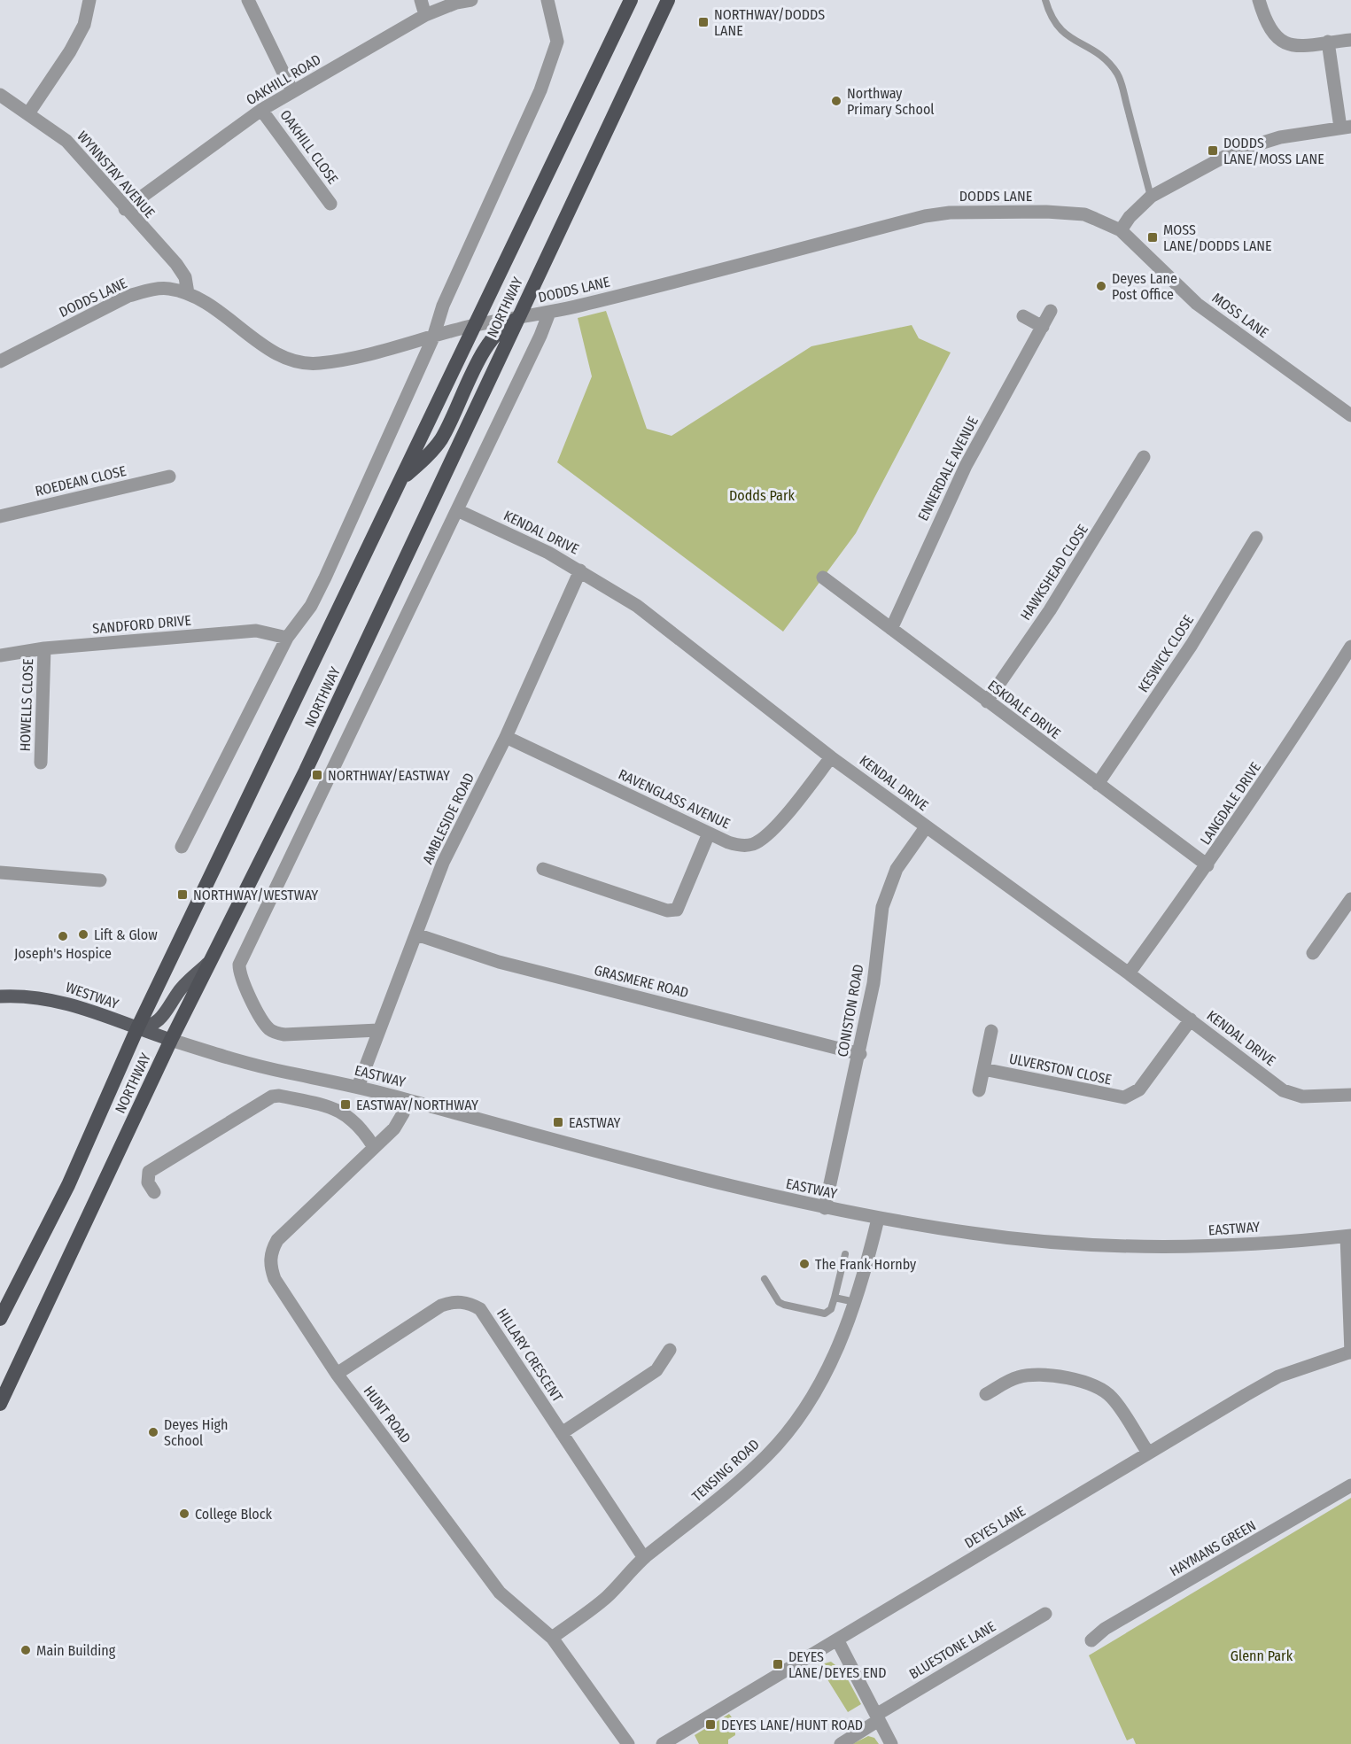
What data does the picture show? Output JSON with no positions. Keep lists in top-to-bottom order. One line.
{"streets":{"highway":["NORTHWAY"],"main road":["WESTWAY"],"street":["OAKHILL ROAD","OAKHILL CLOSE","WYNNSTAY AVENUE","DODDS LANE","MOSS LANE","ENNERDALE AVENUE","ROEDEAN CLOSE","KENDAL DRIVE","HAWKSHEAD CLOSE","SANDFORD DRIVE","KESWICK CLOSE","HOWELLS CLOSE","ESKDALE DRIVE","RAVENGLASS AVENUE","LANGDALE DRIVE","AMBLESIDE ROAD","GRASMERE ROAD","CONISTON ROAD","ULVERSTON CLOSE","EASTWAY","HILLARY CRESCENT","HUNT ROAD","TENSING ROAD","DEYES LANE","HAYMANS GREEN","BLUESTONE LANE"]},"crossings":[["OAKHILL ROAD","OAKHILL CLOSE"],["OAKHILL ROAD","WYNNSTAY AVENUE"],["WYNNSTAY AVENUE","DODDS LANE"],["DODDS LANE","NORTHWAY"],["DODDS LANE","MOSS LANE"],["NORTHWAY","WESTWAY"],["NORTHWAY","EASTWAY"],["ENNERDALE AVENUE","ESKDALE DRIVE"],["KENDAL DRIVE","RAVENGLASS AVENUE"],["KENDAL DRIVE","LANGDALE DRIVE"],["KENDAL DRIVE","AMBLESIDE ROAD"],["KENDAL DRIVE","CONISTON ROAD"],["KENDAL DRIVE","ULVERSTON CLOSE"],["HAWKSHEAD CLOSE","ESKDALE DRIVE"],["SANDFORD DRIVE","HOWELLS CLOSE"],["KESWICK CLOSE","ESKDALE DRIVE"],["ESKDALE DRIVE","LANGDALE DRIVE"],["RAVENGLASS AVENUE","AMBLESIDE ROAD"],["AMBLESIDE ROAD","GRASMERE ROAD"],["AMBLESIDE ROAD","EASTWAY"],["GRASMERE ROAD","CONISTON ROAD"],["WESTWAY","EASTWAY"],["CONISTON ROAD","EASTWAY"],["EASTWAY","HUNT ROAD"],["EASTWAY","TENSING ROAD"],["EASTWAY","DEYES LANE"],["HILLARY CRESCENT","HUNT ROAD"],["HILLARY CRESCENT","TENSING ROAD"],["HUNT ROAD","TENSING ROAD"]],"parks":["Dodds Park","Glenn Park"],"places":{"transit":["NORTHWAY/DODDS LANE","DODDS LANE/MOSS LANE","MOSS LANE/DODDS LANE","NORTHWAY/EASTWAY","NORTHWAY/WESTWAY","EASTWAY/NORTHWAY","EASTWAY","DEYES LANE/DEYES END","DEYES LANE/HUNT ROAD"],"other":["Northway Primary School","Deyes Lane Post Office","Lift & Glow","Joseph's Hospice","The Frank Hornby","Deyes High School","College Block","Main Building"]}}
